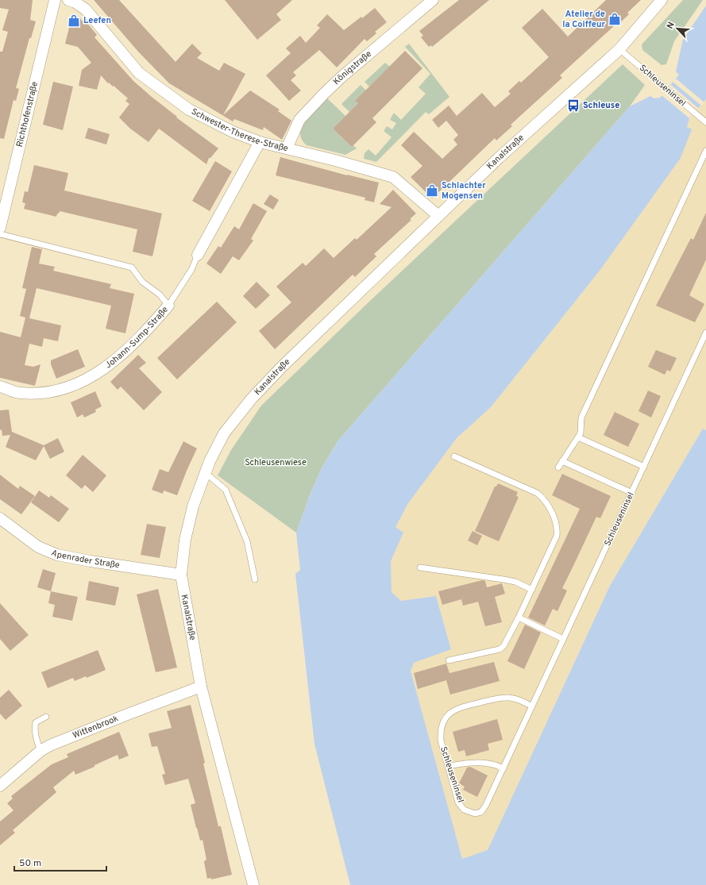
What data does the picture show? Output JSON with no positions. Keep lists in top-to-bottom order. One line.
{"streets":{"street":["Königstraße","Richthofenstraße","Schwester-Therese-Straße","Kanalstraße","Johann-Sump-Straße","Apenrader Straße","Wittenbrook"],"lane":["Schleuseninsel"]},"crossings":[["Königstraße","Schwester-Therese-Straße"],["Schleuseninsel","Kanalstraße"],["Schwester-Therese-Straße","Kanalstraße"],["Schwester-Therese-Straße","Johann-Sump-Straße"],["Kanalstraße","Apenrader Straße"],["Kanalstraße","Wittenbrook"]],"parks":["Schleusenwiese"],"places":{"shop":["Atelier de la Coiffeur","Leefen","Schlachter Mogensen"],"bus stop":["Schleuse"]},"scale_bar":"50 m","north":"top left"}
